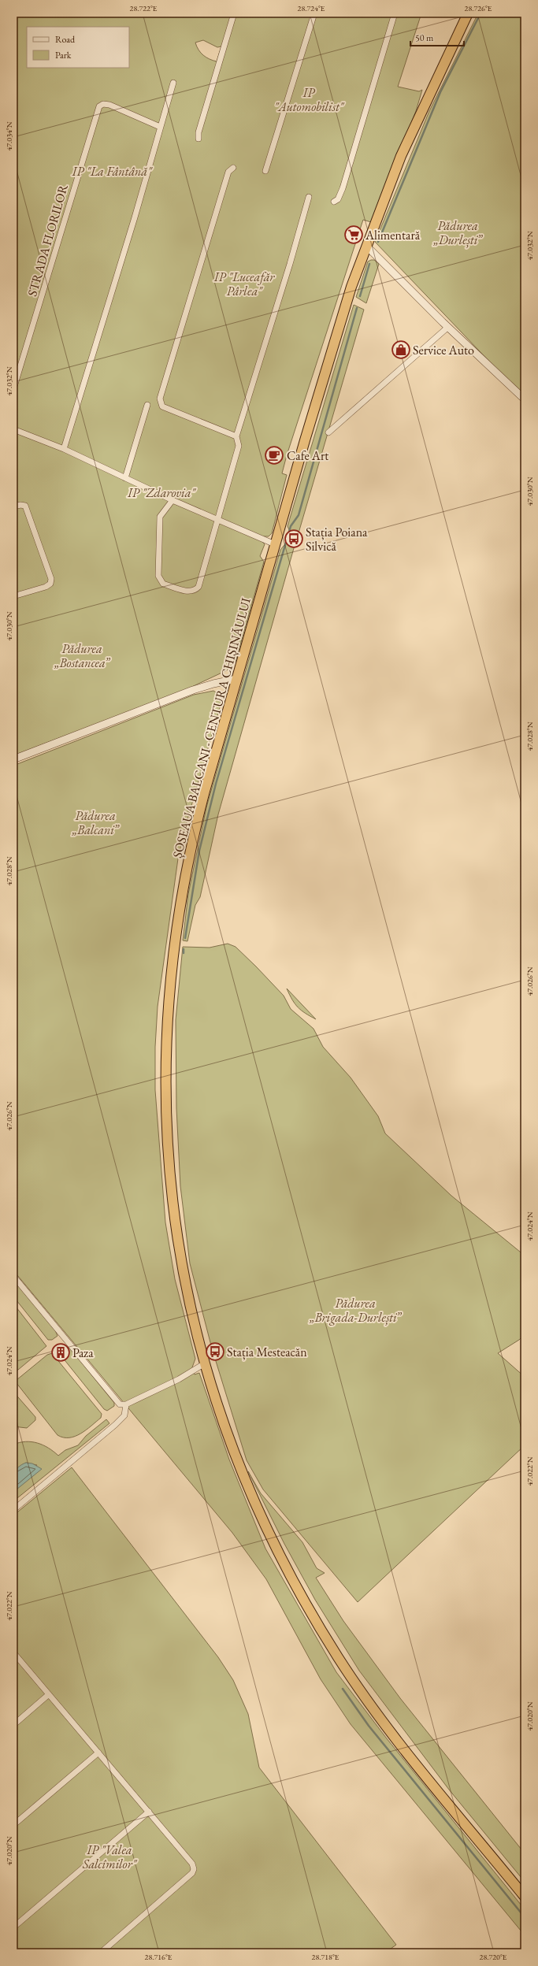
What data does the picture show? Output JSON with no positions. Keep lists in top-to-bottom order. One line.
{"streets":{"highway":["ȘOSEAUA BALCANI - CENTURA CHIȘINĂULUI"],"street":["STRADA FLORILOR"]},"parks":["IP \"Automobilist\"","IP \"La Fântână\"","Pădurea „Durlești”","IP \"Luceafăr Pârlea\"","IP \"Zdarovia\"","Pădurea „Bostancea”","Pădurea „Balcani”","Pădurea „Brigada-Durlești”","IP \"Valea Salcîmilor\""],"places":{"supermarket":["Alimentară"],"shop":["Service Auto"],"cafe":["Cafe Art"],"bus stop":["Stația Poiana Silvică","Stația Mesteacăn"],"building":["Paza"]},"legend":["Road","Park"],"scale_bar":"50 m","coordinates":["28.722°E","28.724°E","28.726°E","47.034°N","47.032°N","47.030°N","47.028°N","47.026°N","47.024°N","47.022°N","47.020°N","28.716°E","28.718°E","28.720°E"]}
